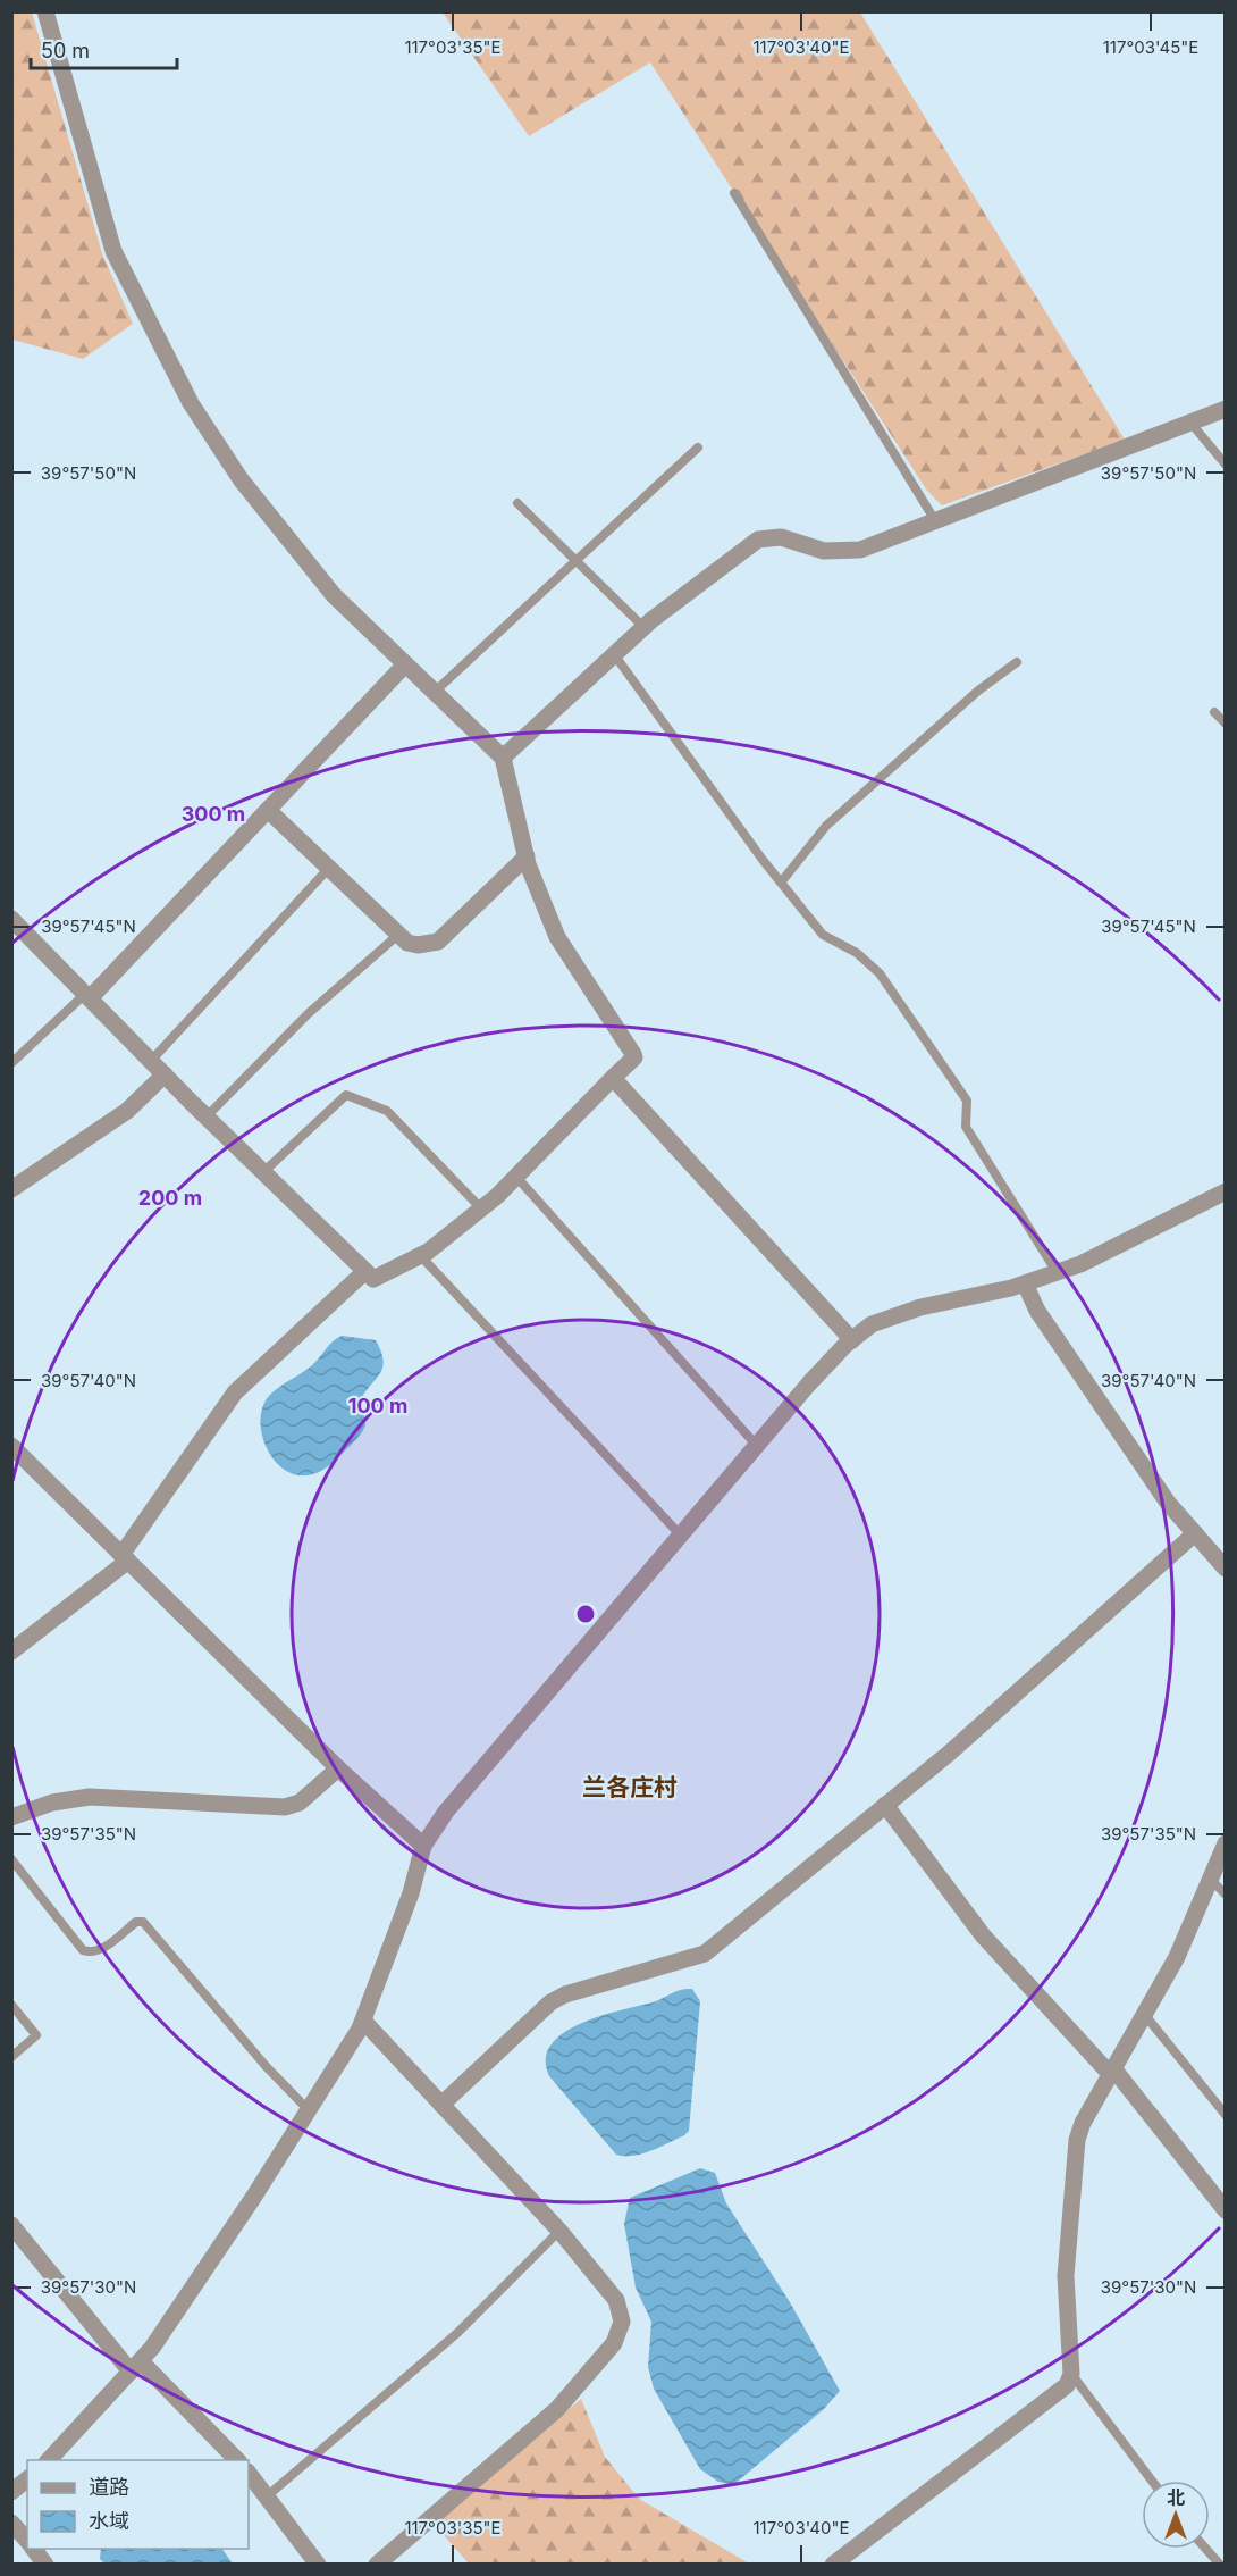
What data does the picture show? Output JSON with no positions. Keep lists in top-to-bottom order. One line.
{"districts":["兰各庄村"],"legend":["道路","水域"],"scale_bar":"50 m","north":"top","coordinates":["117°03'35\"E","117°03'40\"E","117°03'45\"E","39°57'50\"N","39°57'45\"N","39°57'40\"N","39°57'35\"N","39°57'30\"N"],"rings":["300 m","200 m","100 m"]}
